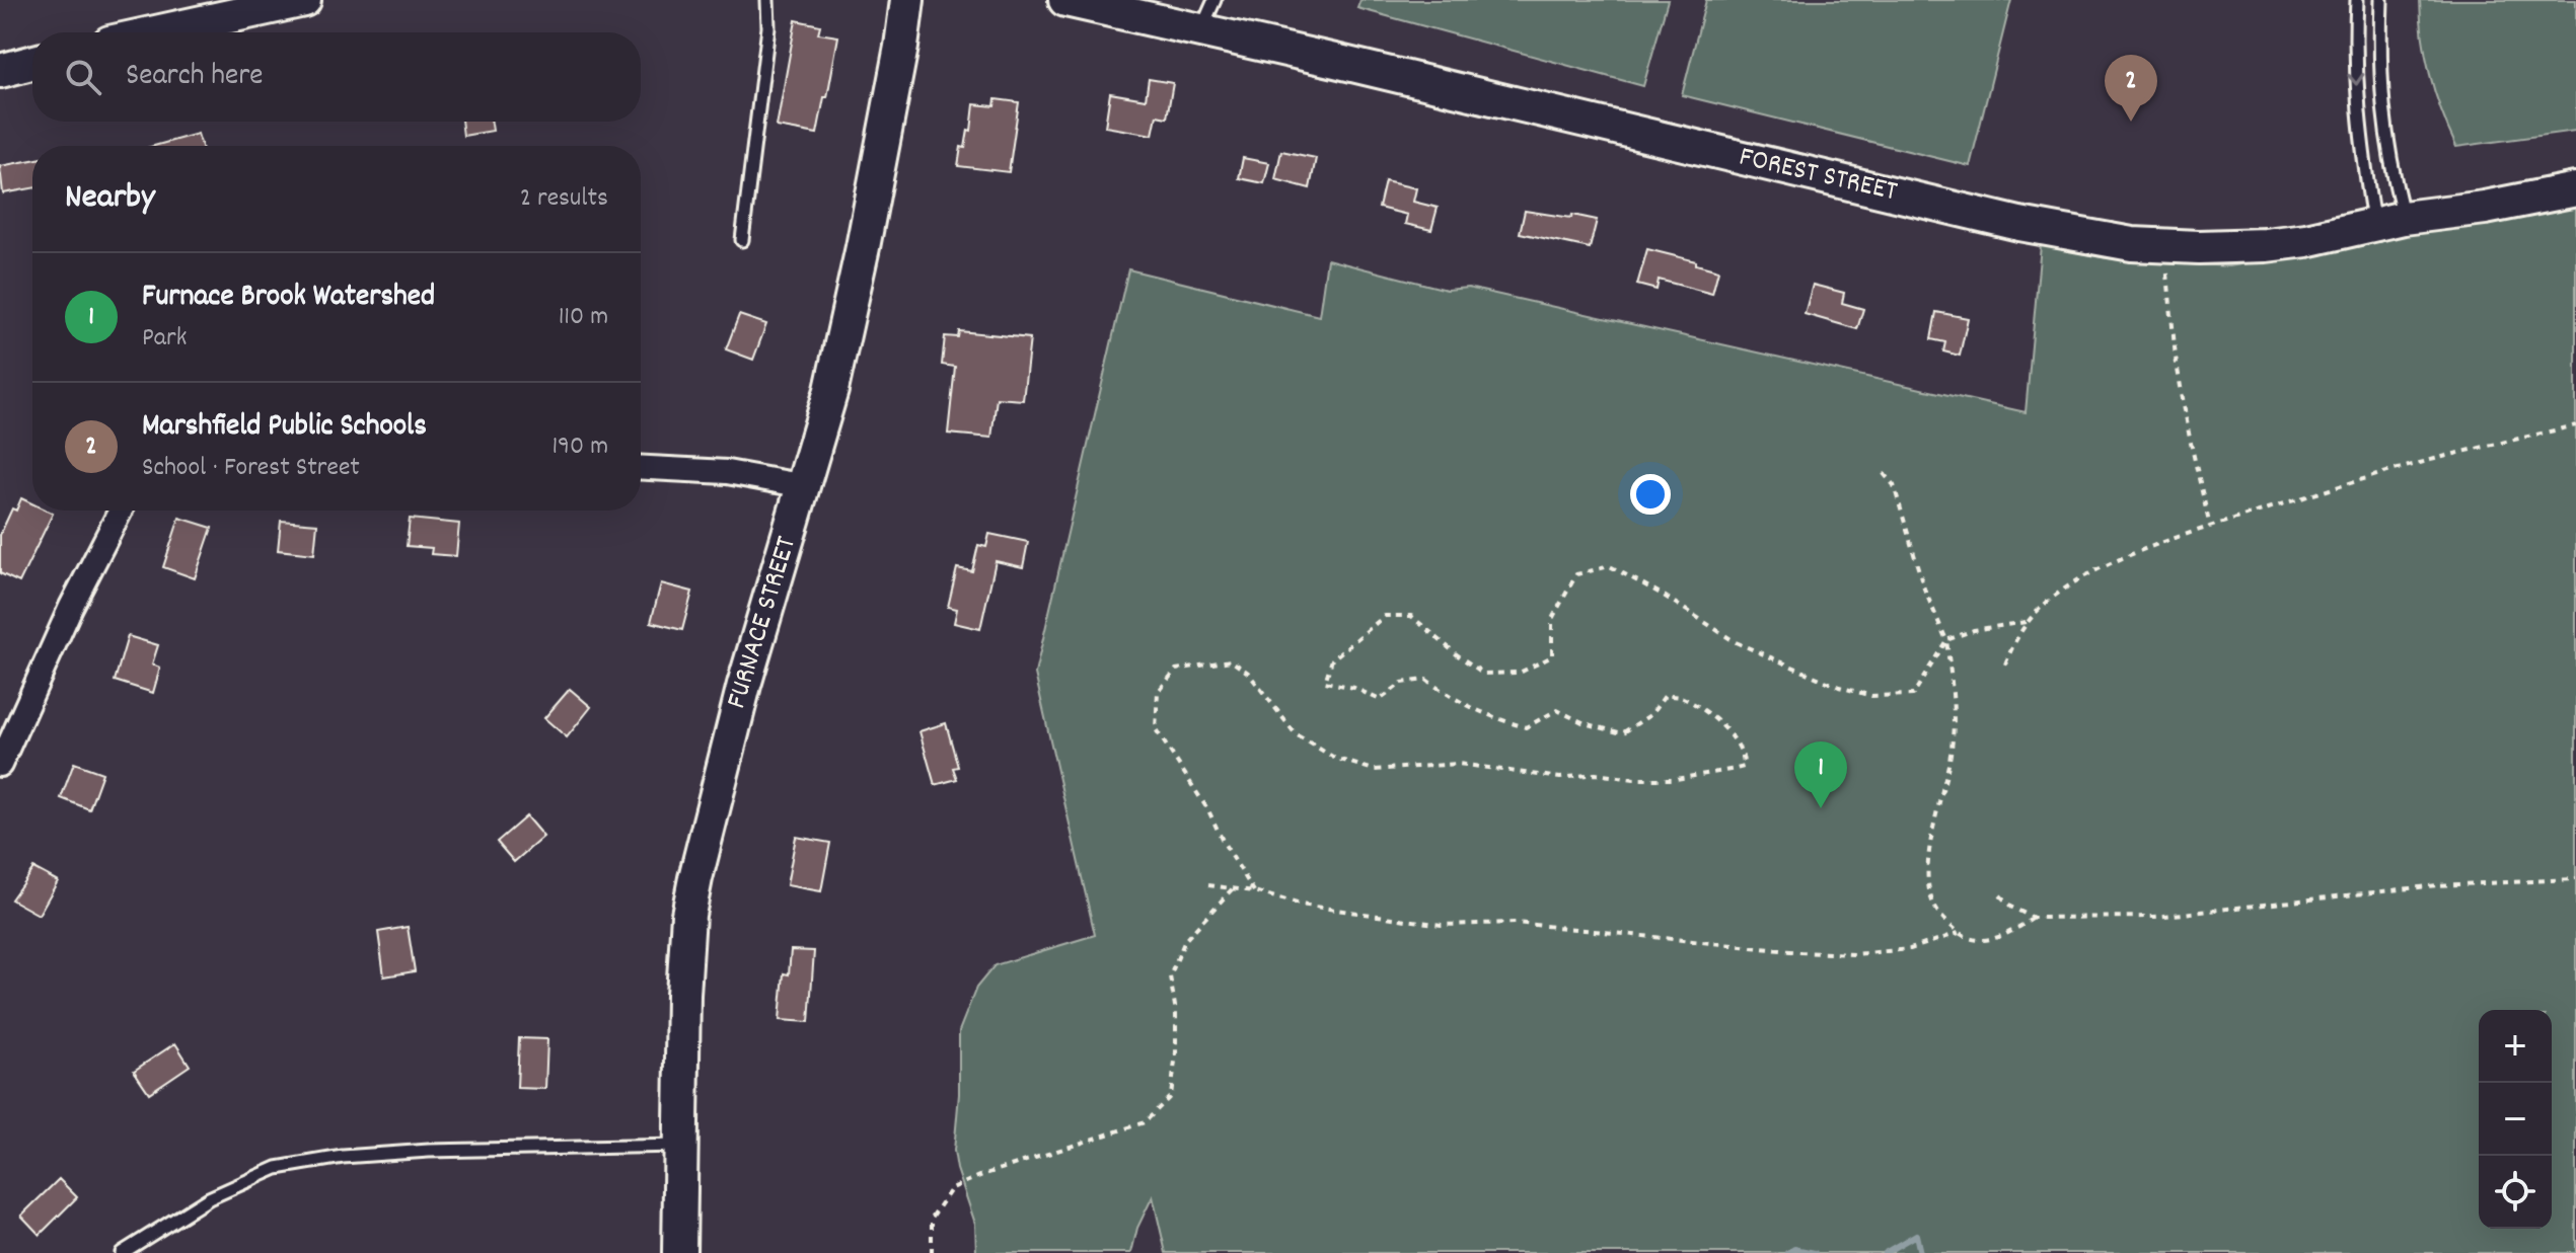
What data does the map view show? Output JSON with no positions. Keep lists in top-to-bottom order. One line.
{"streets":{"street":["FOREST STREET","FURNACE STREET"]},"page":{"search":"Search here","pins":["2","1"],"heading":["Nearby","2 results"],"list":[{"mark":"1","name":"Furnace Brook Watershed","note":"Park","value":"110 m"},{"mark":"2","name":"Marshfield Public Schools","note":"School · Forest Street","value":"190 m"}],"map_buttons":["+","−"]}}
